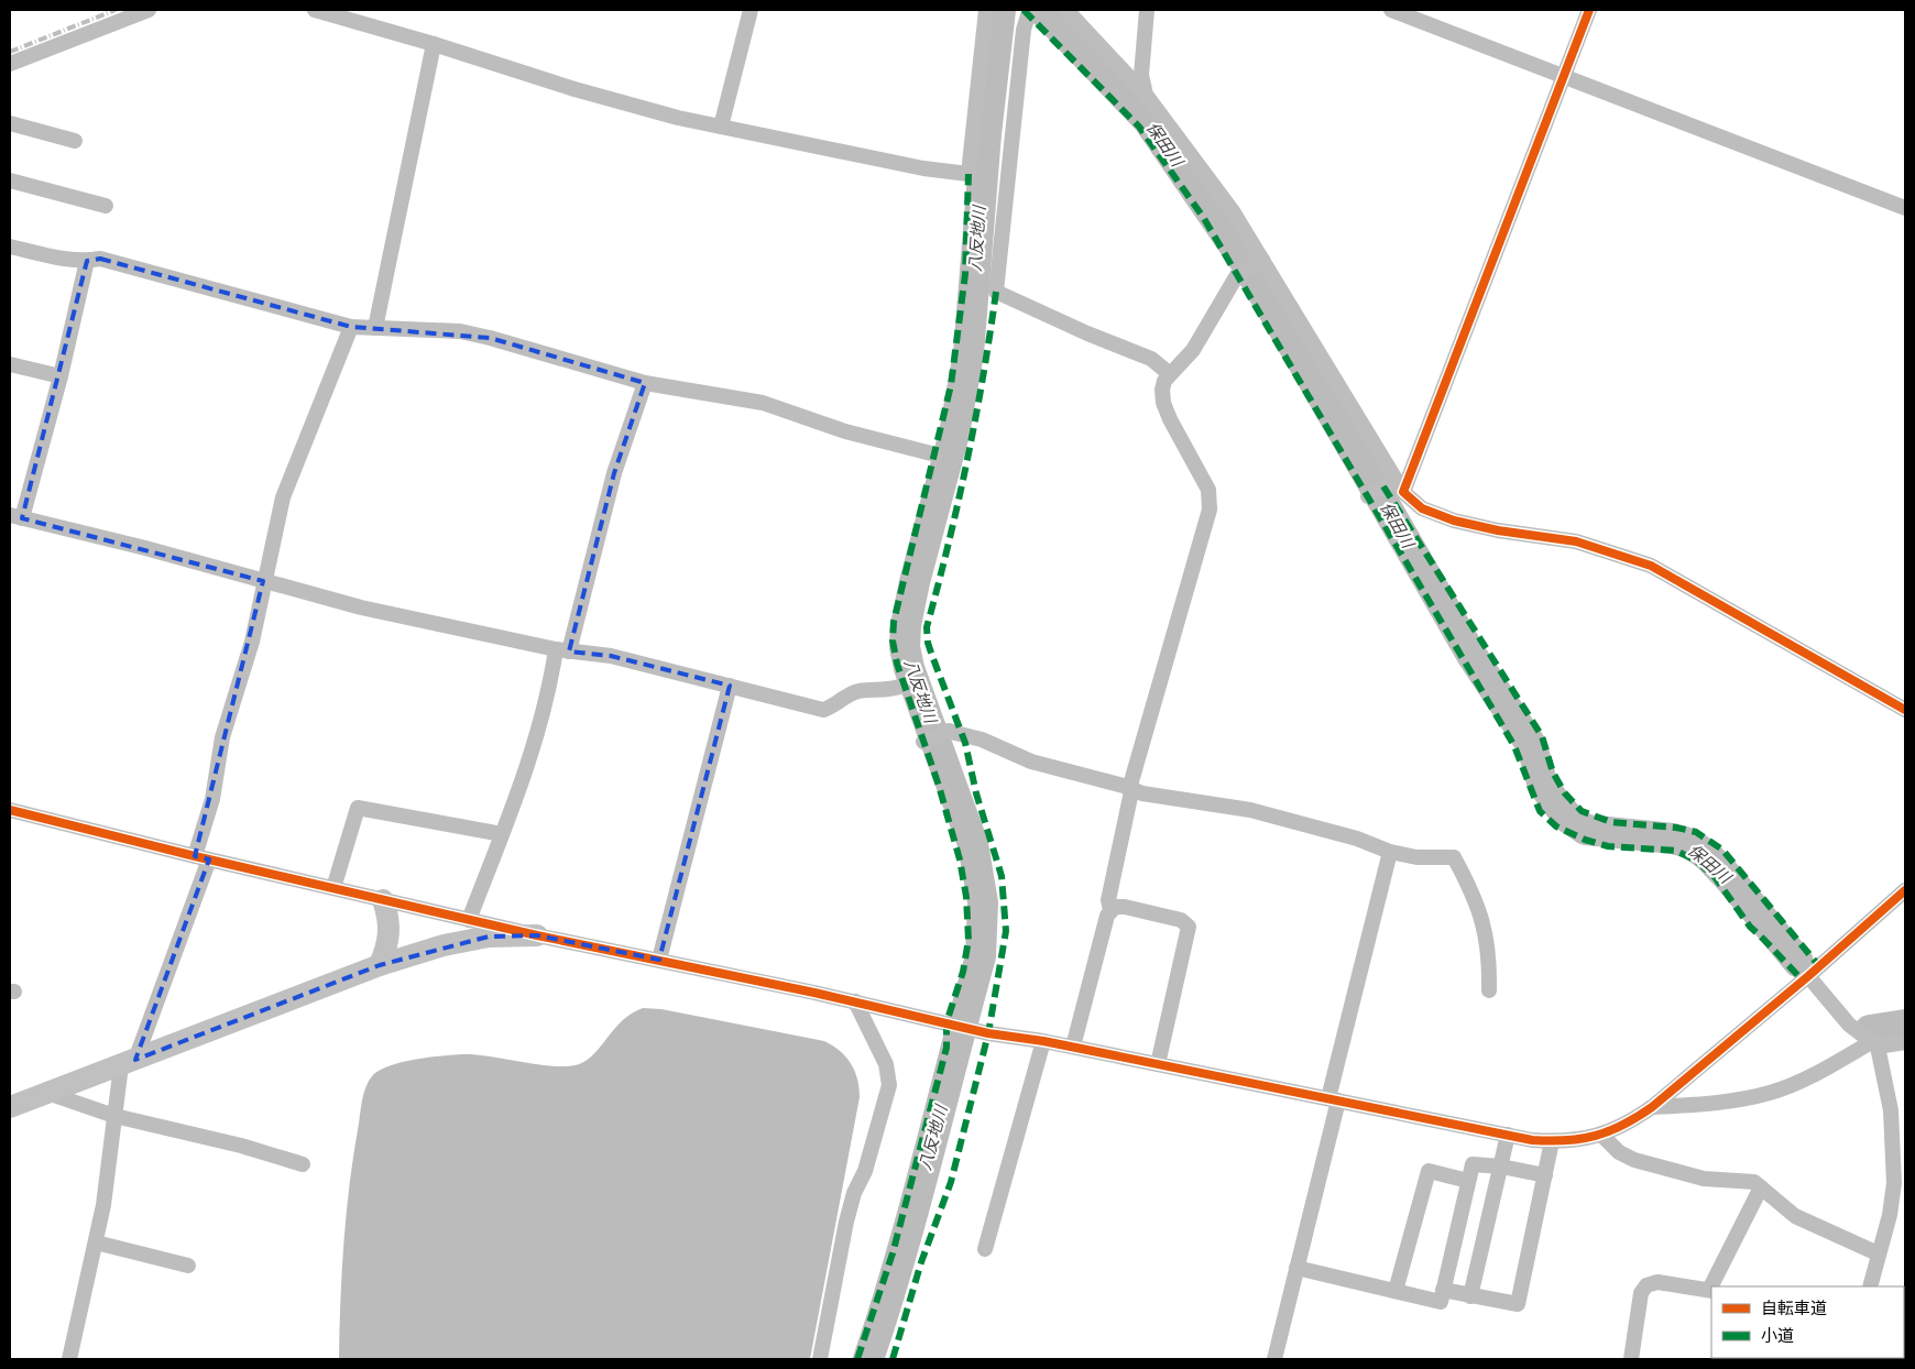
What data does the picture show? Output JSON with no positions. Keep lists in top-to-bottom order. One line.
{"water":["保田川","八反地川"],"legend":["自転車道","小道"]}
